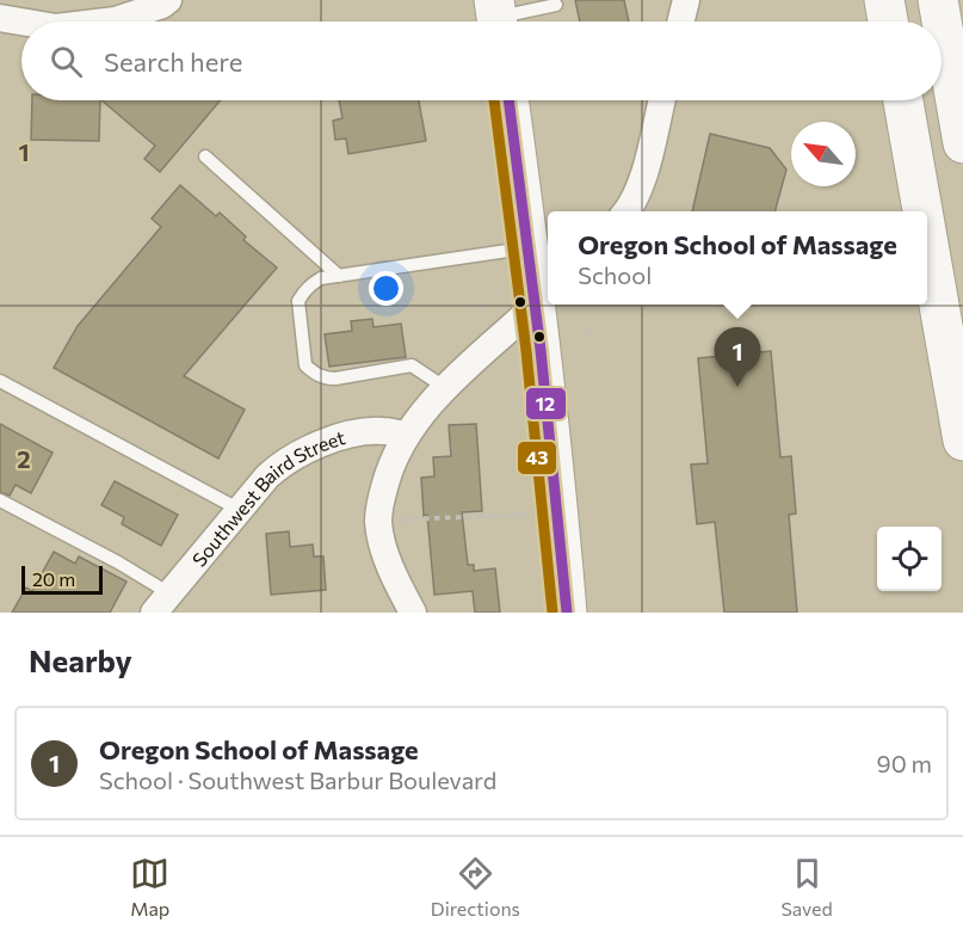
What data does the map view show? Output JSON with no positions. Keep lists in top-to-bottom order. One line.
{"streets":{"street":["Southwest Baird Street"]},"lines":["transit line 12","transit line 43"],"scale_bar":"20 m","north":"top left","page":{"search":"Search here","popup":["Oregon School of Massage","School"],"pins":"1","scale":"20 m","heading":"Nearby","list":[{"mark":"1","name":"Oregon School of Massage","note":"School · Southwest Barbur Boulevard","value":"90 m"}],"nav":["Map","Directions","Saved"]},"grid":{"rows":["1","2"]}}
